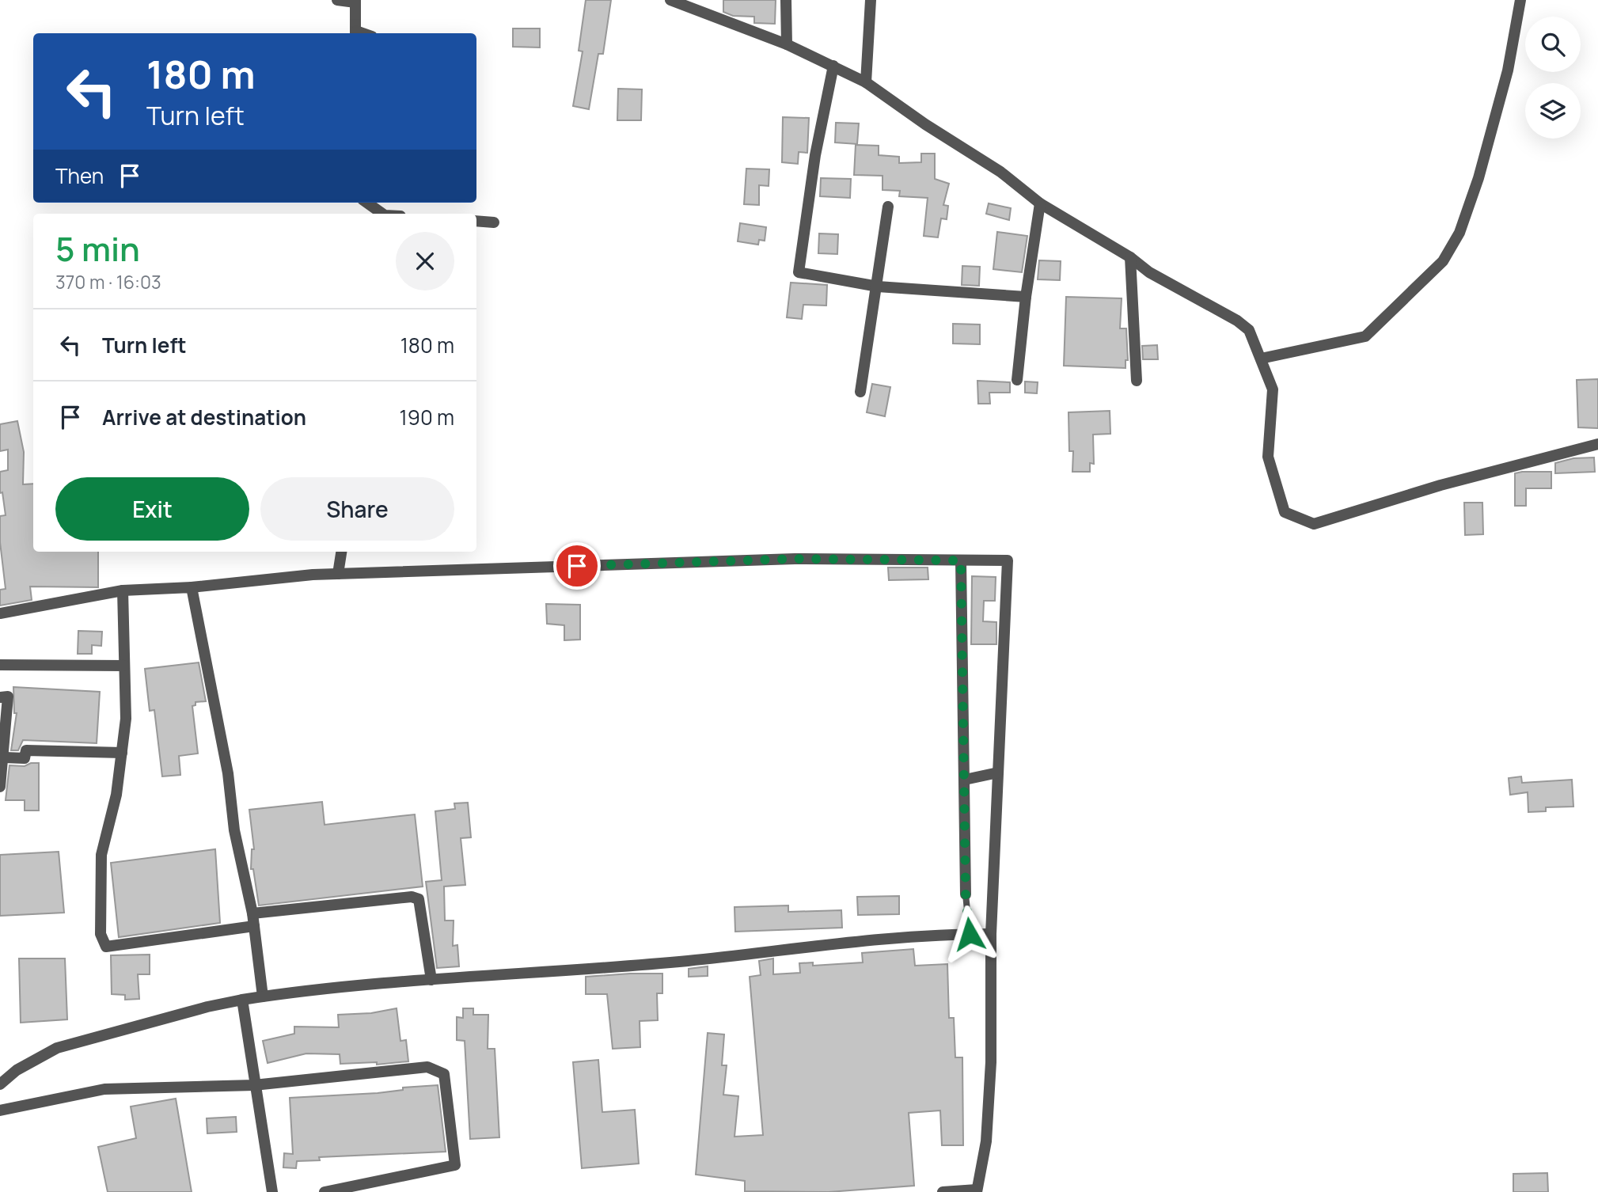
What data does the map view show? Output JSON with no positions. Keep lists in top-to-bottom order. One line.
{"page":{"turn":["180 m","Turn left"],"then":"Then","heading":["5 min","370 m · 16:03"],"list":[{"name":"Turn left","value":"180 m"},{"name":"Arrive at destination","value":"190 m"}],"buttons":["Exit","Share"]}}
